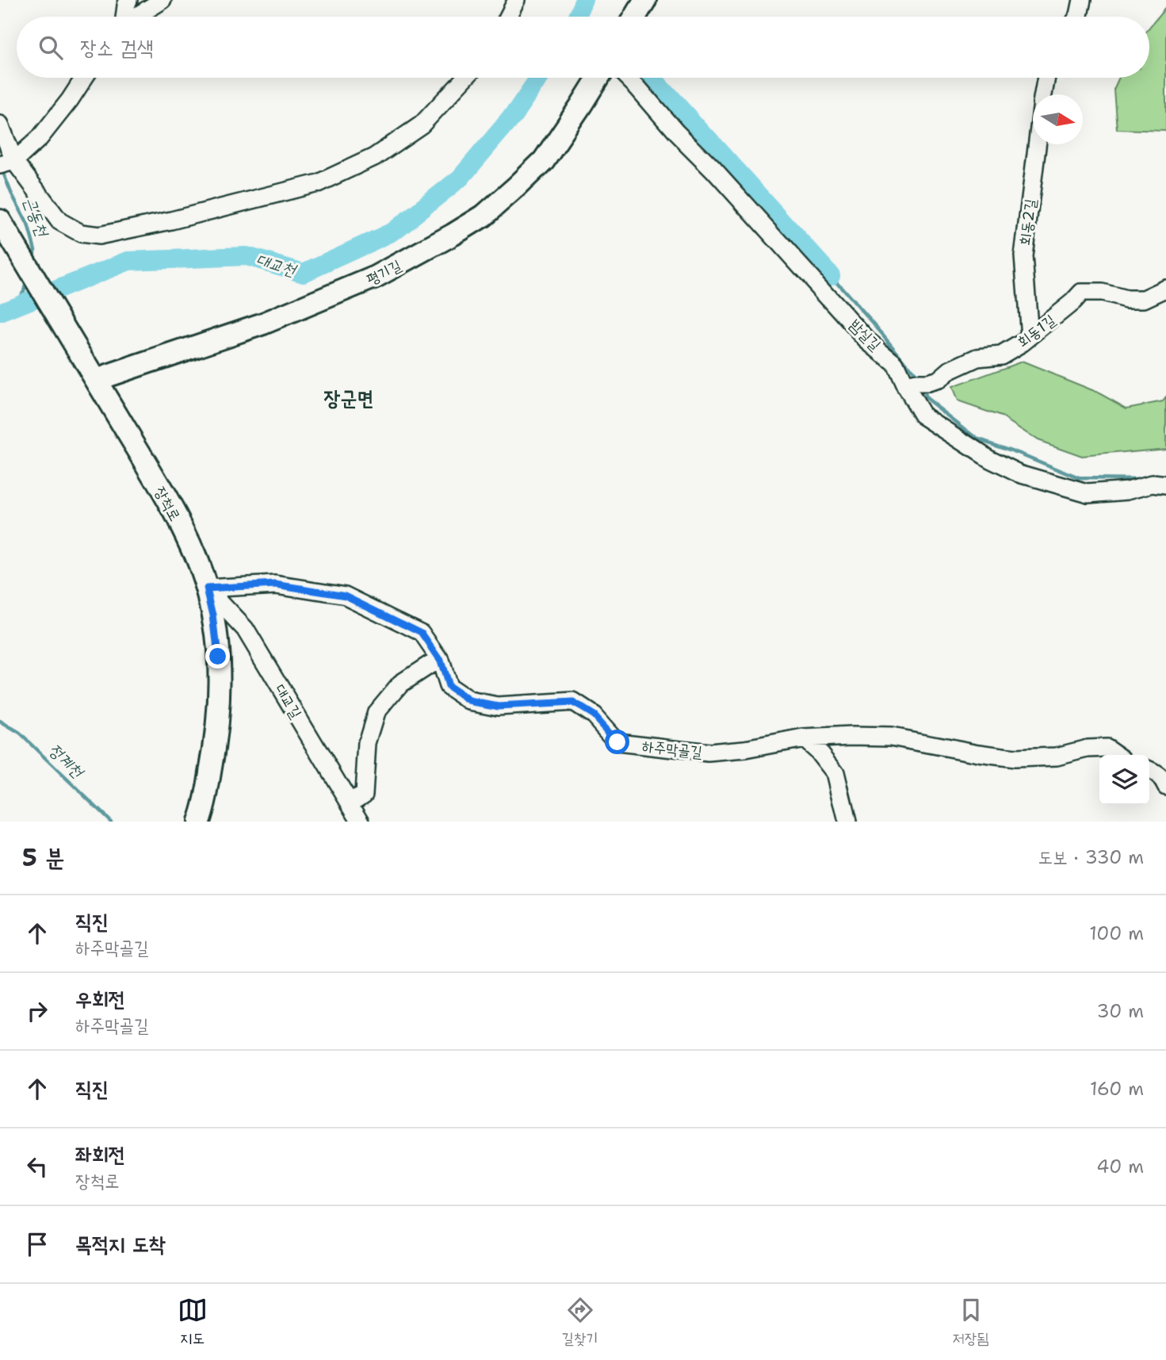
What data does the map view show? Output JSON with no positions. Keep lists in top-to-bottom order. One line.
{"streets":{"main road":["평기길","장척로"],"street":["회동2길","회동1길","밤실길","대교길","하주막골길"]},"crossings":[["회동2길","회동1길"],["평기길","장척로"],["회동1길","밤실길"],["장척로","대교길"],["장척로","하주막골길"],["대교길","하주막골길"]],"districts":["장군면"],"water":["근동천","대교천","정계천"],"north":"right","page":{"search":"장소 검색","heading":["5 분","도보 · 330 m"],"list":[["직진","하주막골길","100 m"],["우회전","하주막골길","30 m"],["직진","160 m"],["좌회전","장척로","40 m"],"목적지 도착"],"nav":["지도","길찾기","저장됨"]}}
